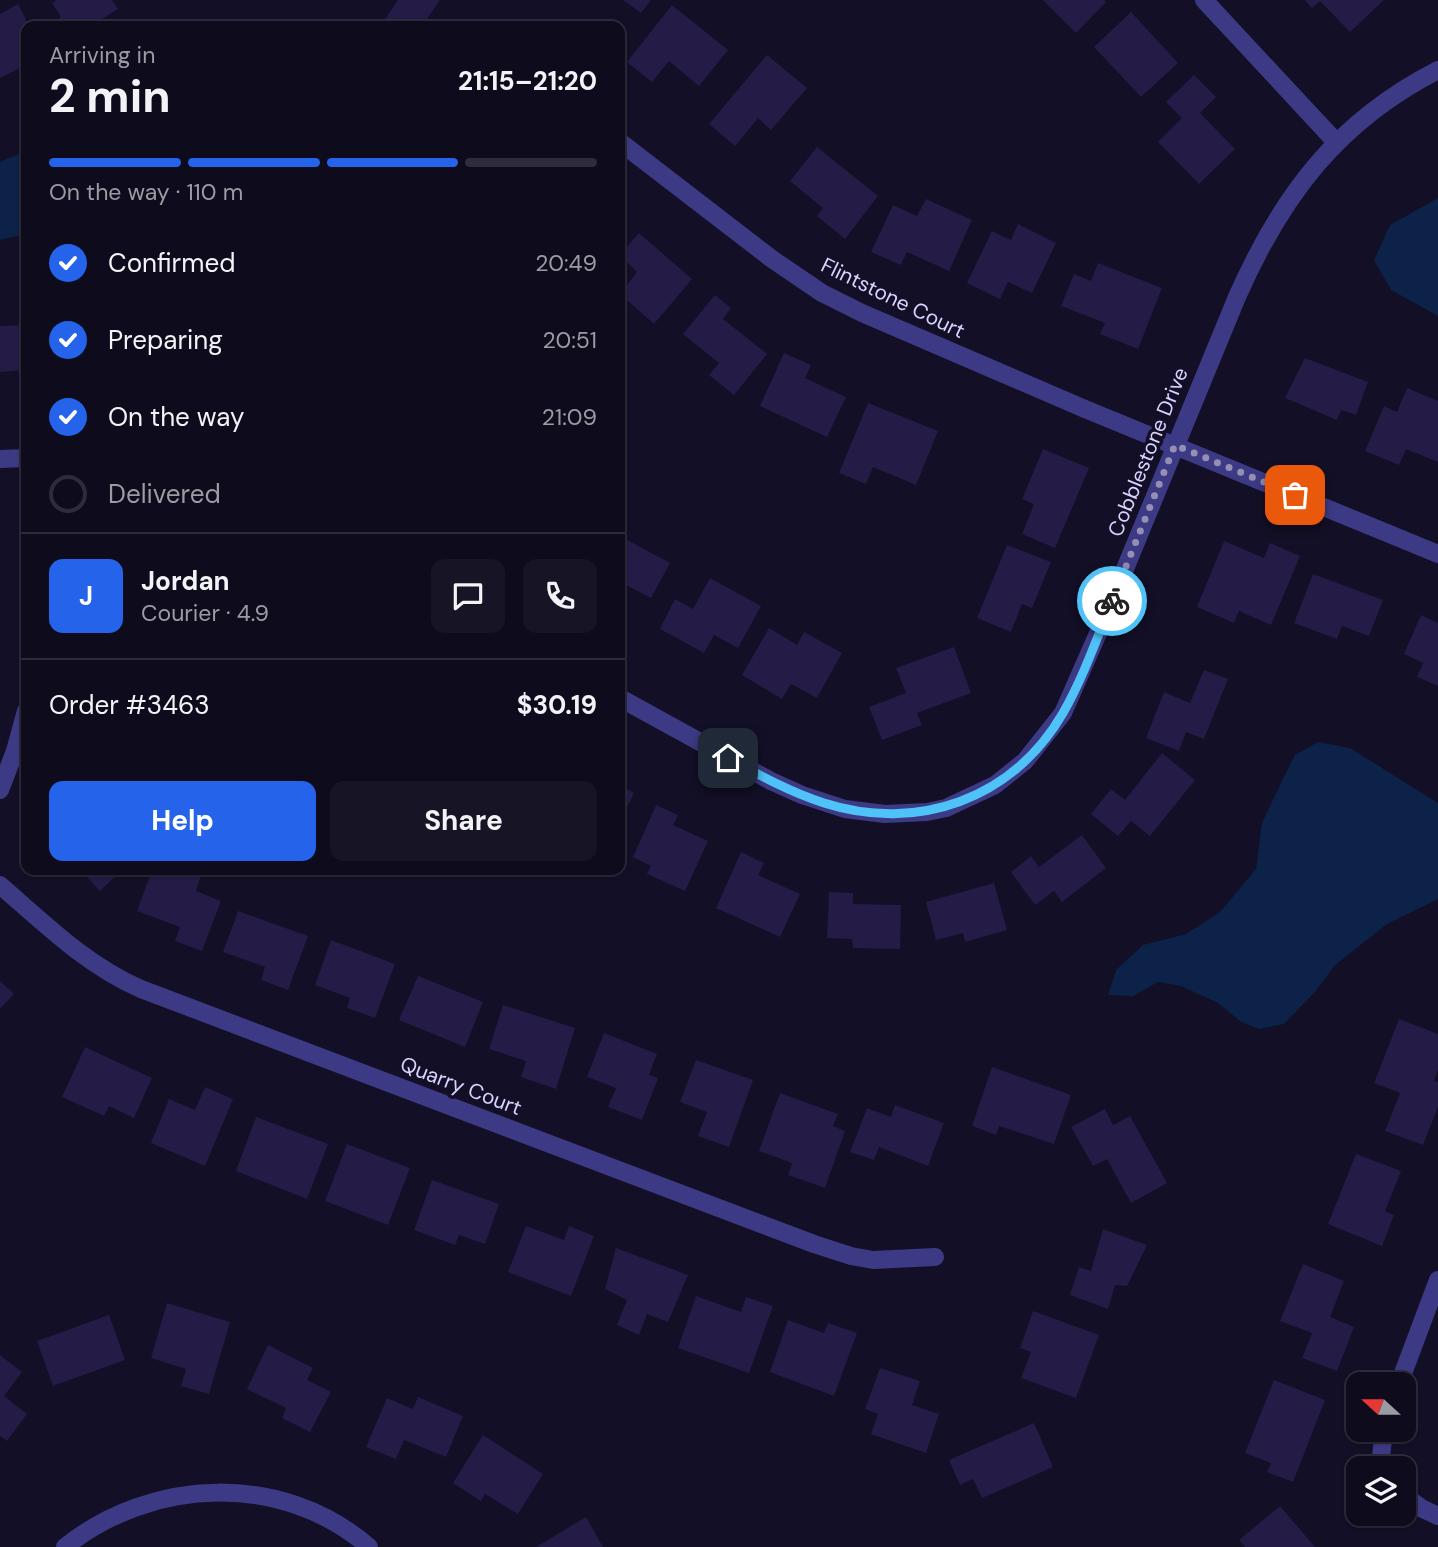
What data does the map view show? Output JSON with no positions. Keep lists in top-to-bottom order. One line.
{"streets":{"street":["Flintstone Court","Cobblestone Drive","Quarry Court"]},"crossings":[["Flintstone Court","Cobblestone Drive"]],"north":"left","page":{"heading":["2 min","Arriving in","21:15–21:20"],"panel":["Jordan","Courier · 4.9","Order #3463","$30.19"],"bar":"On the way · 110 m","list":[["Confirmed","20:49"],["Preparing","20:51"],["On the way","21:09"],"Delivered"],"round":"J","buttons":["Help","Share"]}}
